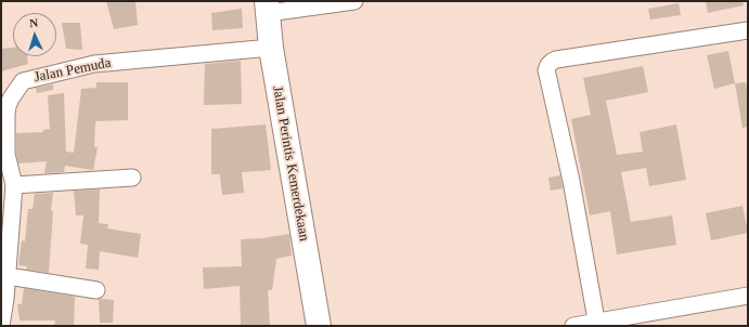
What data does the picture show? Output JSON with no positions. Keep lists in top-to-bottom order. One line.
{"streets":{"highway":["Jalan Perintis Kemerdekaan"],"street":["Jalan Pemuda"]},"crossings":[["Jalan Pemuda","Jalan Perintis Kemerdekaan"]],"north":"top"}
